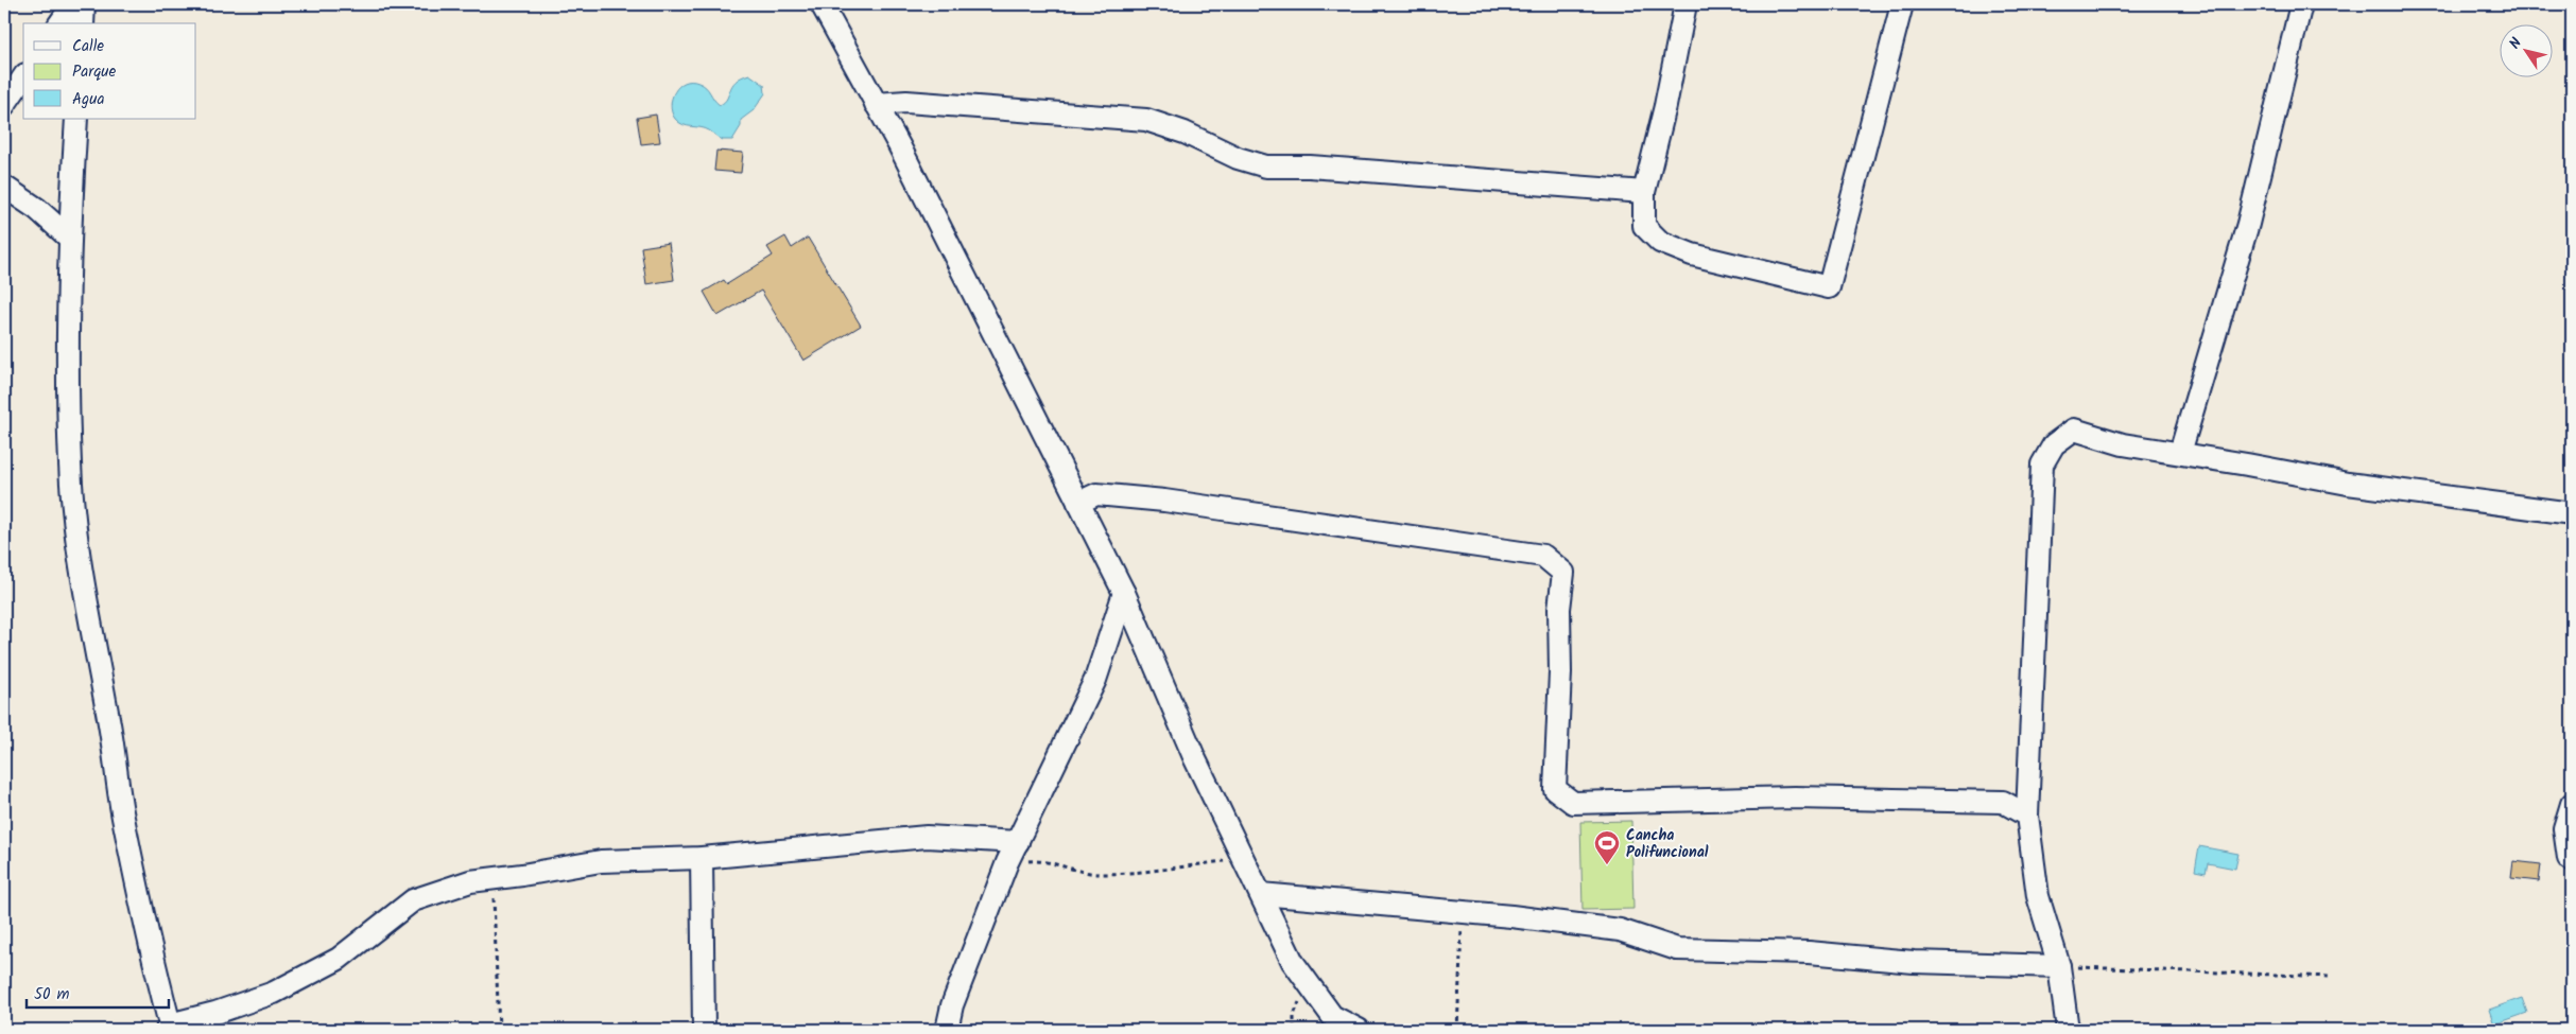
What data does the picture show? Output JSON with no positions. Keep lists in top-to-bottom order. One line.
{"places":{"sports":["Cancha Polifuncional"]},"legend":["Calle","Parque","Agua"],"scale_bar":"50 m","north":"top left"}
